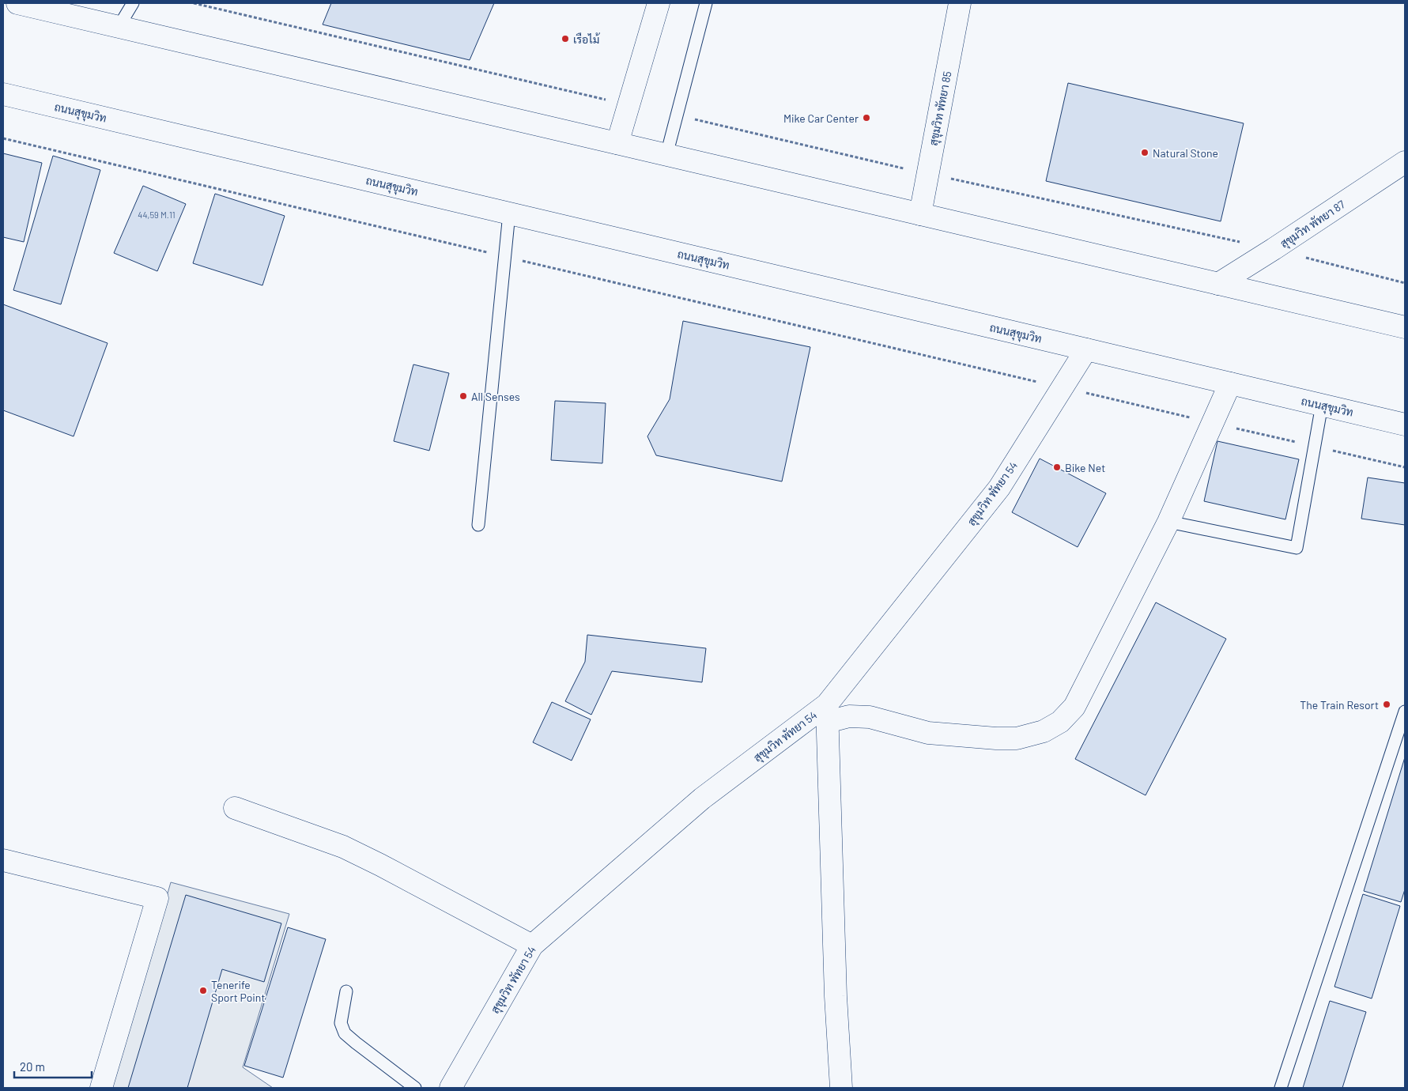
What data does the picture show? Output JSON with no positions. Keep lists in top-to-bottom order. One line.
{"streets":{"main road":["สุขุมวิท พัทยา 85","ถนนสุขุมวิท","สุขุมวิท พัทยา 87","สุขุมวิท พัทยา 54"]},"crossings":[["ถนนสุขุมวิท","สุขุมวิท พัทยา 54"]],"places":["เรือไม้","Mike Car Center","Natural Stone","All Senses","Bike Net","The Train Resort","Tenerife Sport Point"],"house_numbers":["44,59 M.11"],"scale_bar":"20 m"}
